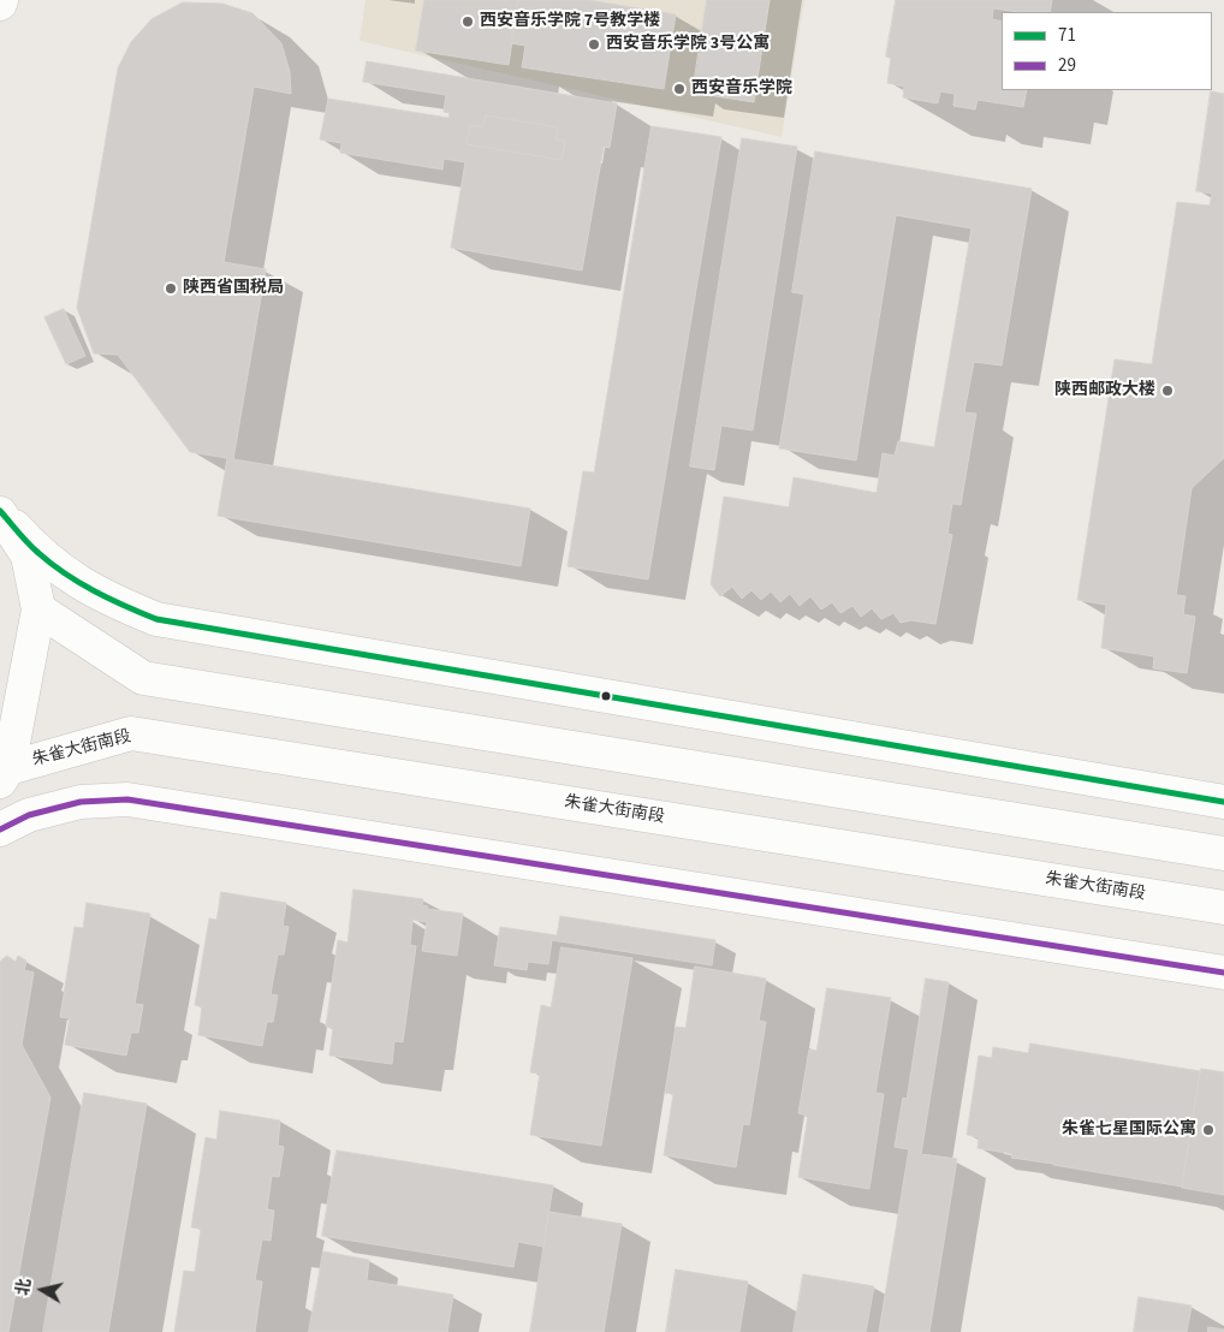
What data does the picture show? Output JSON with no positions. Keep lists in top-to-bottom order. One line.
{"streets":{"main road":["朱雀大街南段"]},"places":["西安音乐学院 7号教学楼","西安音乐学院 3号公寓","西安音乐学院","陕西省国税局","陕西邮政大楼","朱雀七星国际公寓"],"lines":["transit line 71","transit line 29"],"legend":["71","29"],"north":"left"}
